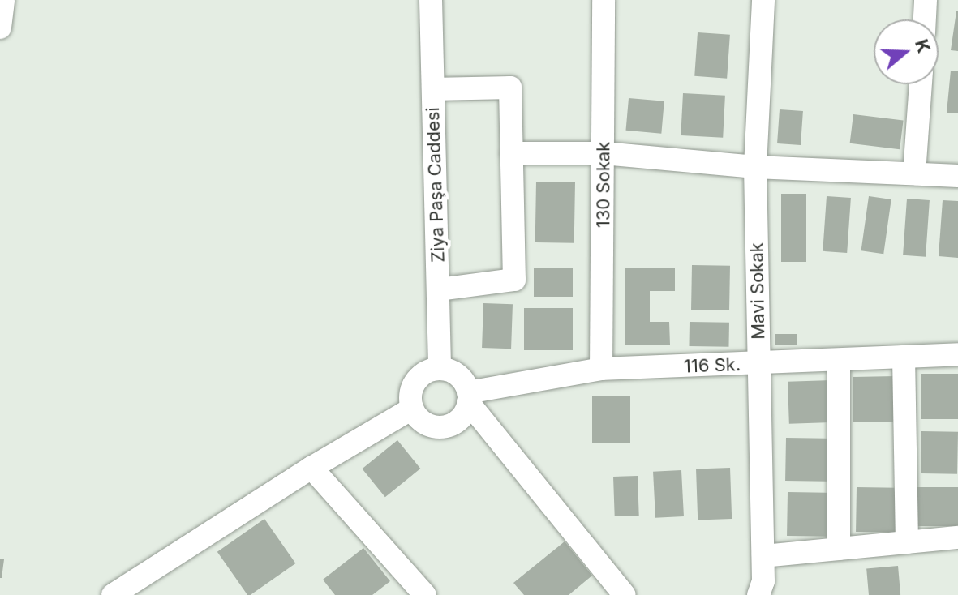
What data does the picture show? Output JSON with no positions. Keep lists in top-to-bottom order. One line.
{"streets":{"street":["Ziya Paşa Caddesi","130 Sokak","Mavi Sokak","116 Sk."]},"crossings":[["Ziya Paşa Caddesi","116 Sk."],["130 Sokak","116 Sk."],["Mavi Sokak","116 Sk."]],"north":"right"}
